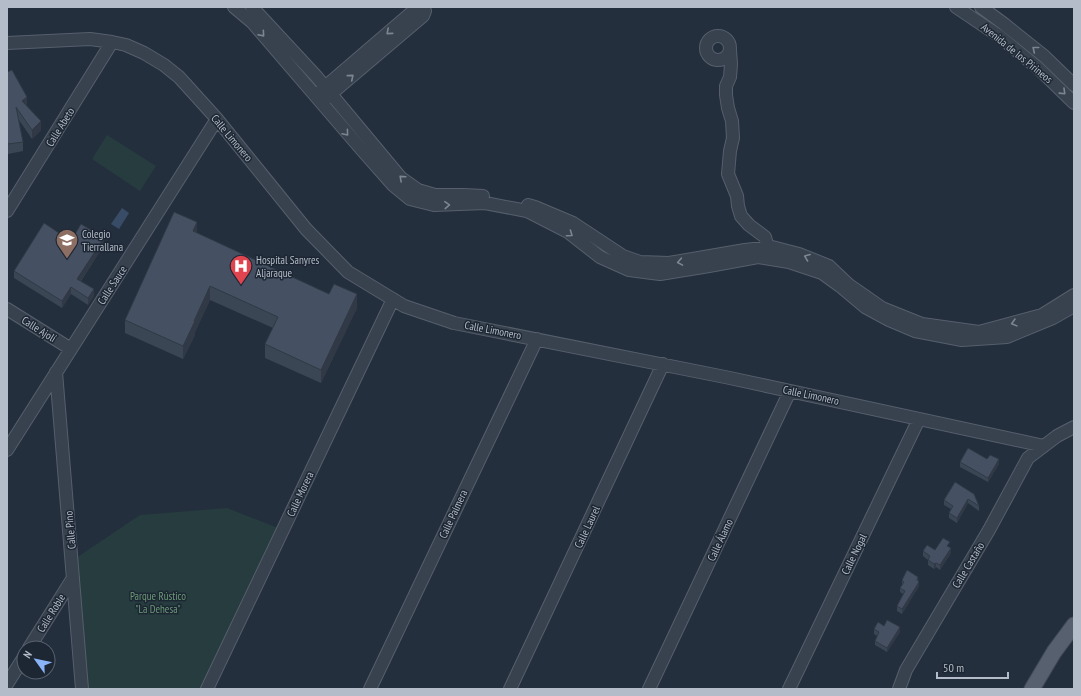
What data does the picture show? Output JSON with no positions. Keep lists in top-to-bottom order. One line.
{"streets":{"street":["Avenida de los Pirineos","Calle Abeto","Calle Limonero","Calle Sauce","Calle Ajolí","Calle Morera","Calle Palmera","Calle Laurel","Calle Pino","Calle Álamo","Calle Nogal","Calle Castaño","Calle Roble"]},"crossings":[["Calle Abeto","Calle Limonero"],["Calle Limonero","Calle Sauce"],["Calle Limonero","Calle Morera"],["Calle Limonero","Calle Palmera"],["Calle Limonero","Calle Laurel"],["Calle Limonero","Calle Álamo"],["Calle Limonero","Calle Nogal"],["Calle Limonero","Calle Castaño"],["Calle Sauce","Calle Ajolí"],["Calle Sauce","Calle Pino"],["Calle Pino","Calle Roble"]],"parks":["Parque Rústico \"La Dehesa\""],"places":{"school or university":["Colegio Tierrallana"],"hospital":["Hospital Sanyres Aljaraque"]},"scale_bar":"50 m","north":"top left"}
